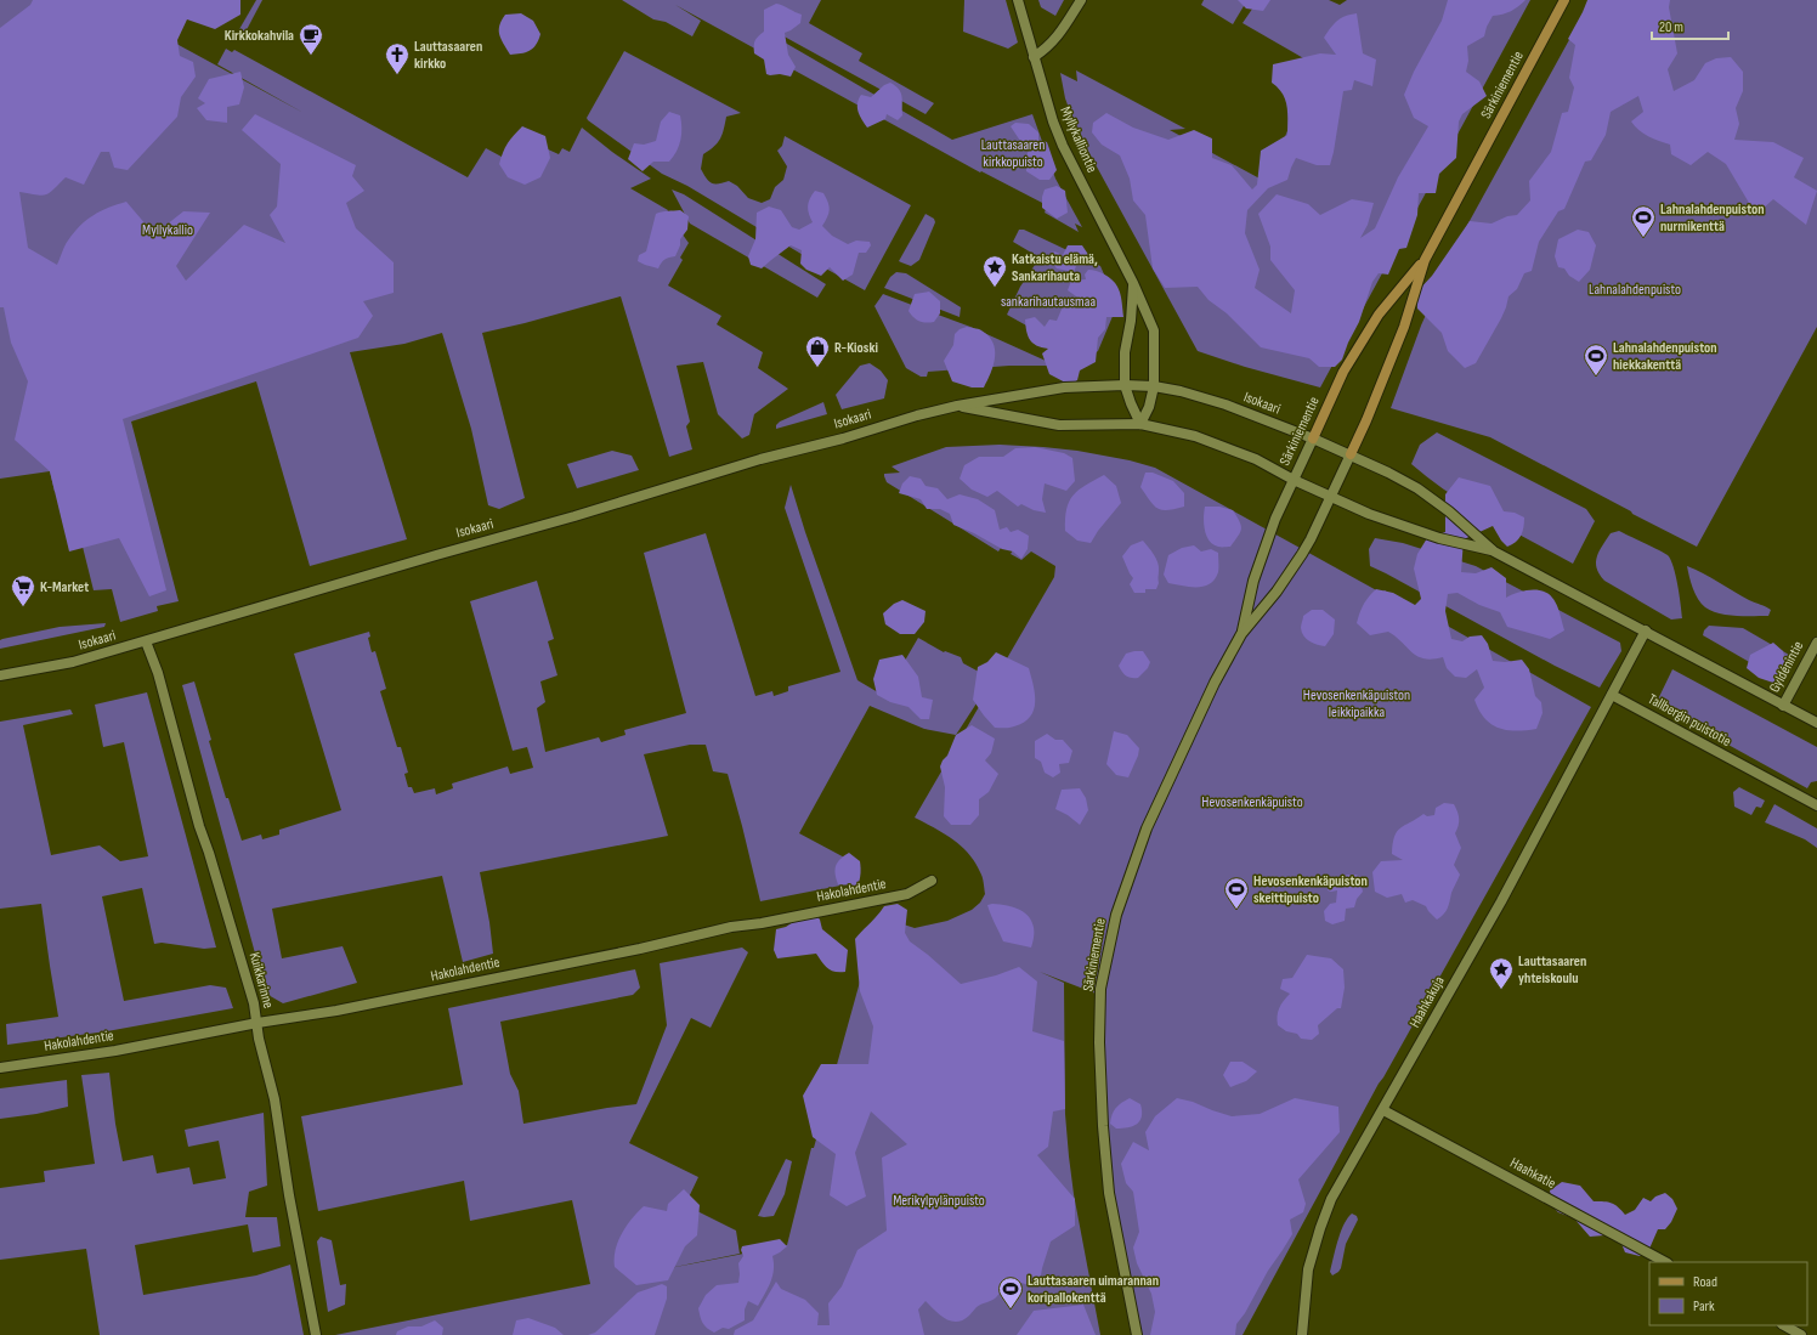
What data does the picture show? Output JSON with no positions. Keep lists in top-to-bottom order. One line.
{"streets":{"main road":["Särkiniementie"],"street":["Myllykalliontie","Isokaari","Gyldénintie","Tallbergin puistotie","Hakolahdentie","Kuikkarinne","Haahkakuja","Haahkatie"]},"crossings":[["Särkiniementie","Isokaari"],["Myllykalliontie","Isokaari"],["Isokaari","Kuikkarinne"],["Tallbergin puistotie","Haahkakuja"],["Hakolahdentie","Kuikkarinne"],["Haahkakuja","Haahkatie"]],"parks":["Lauttasaaren kirkkopuisto","Myllykallio","Lahnalahdenpuisto","sankarihautausmaa","Hevosenkenkäpuiston leikkipaikka","Hevosenkenkäpuisto","Merikylpylänpuisto"],"places":{"cafe":["Kirkkokahvila"],"church":["Lauttasaaren kirkko"],"sports":["Lahnalahdenpuiston nurmikenttä","Lahnalahdenpuiston hiekkakenttä","Hevosenkenkäpuiston skeittipuisto","Lauttasaaren uimarannan koripallokenttä"],"place":["Katkaistu elämä, Sankarihauta","Lauttasaaren yhteiskoulu"],"shop":["R-Kioski"],"supermarket":["K-Market"]},"legend":["Road","Park"],"scale_bar":"20 m"}
